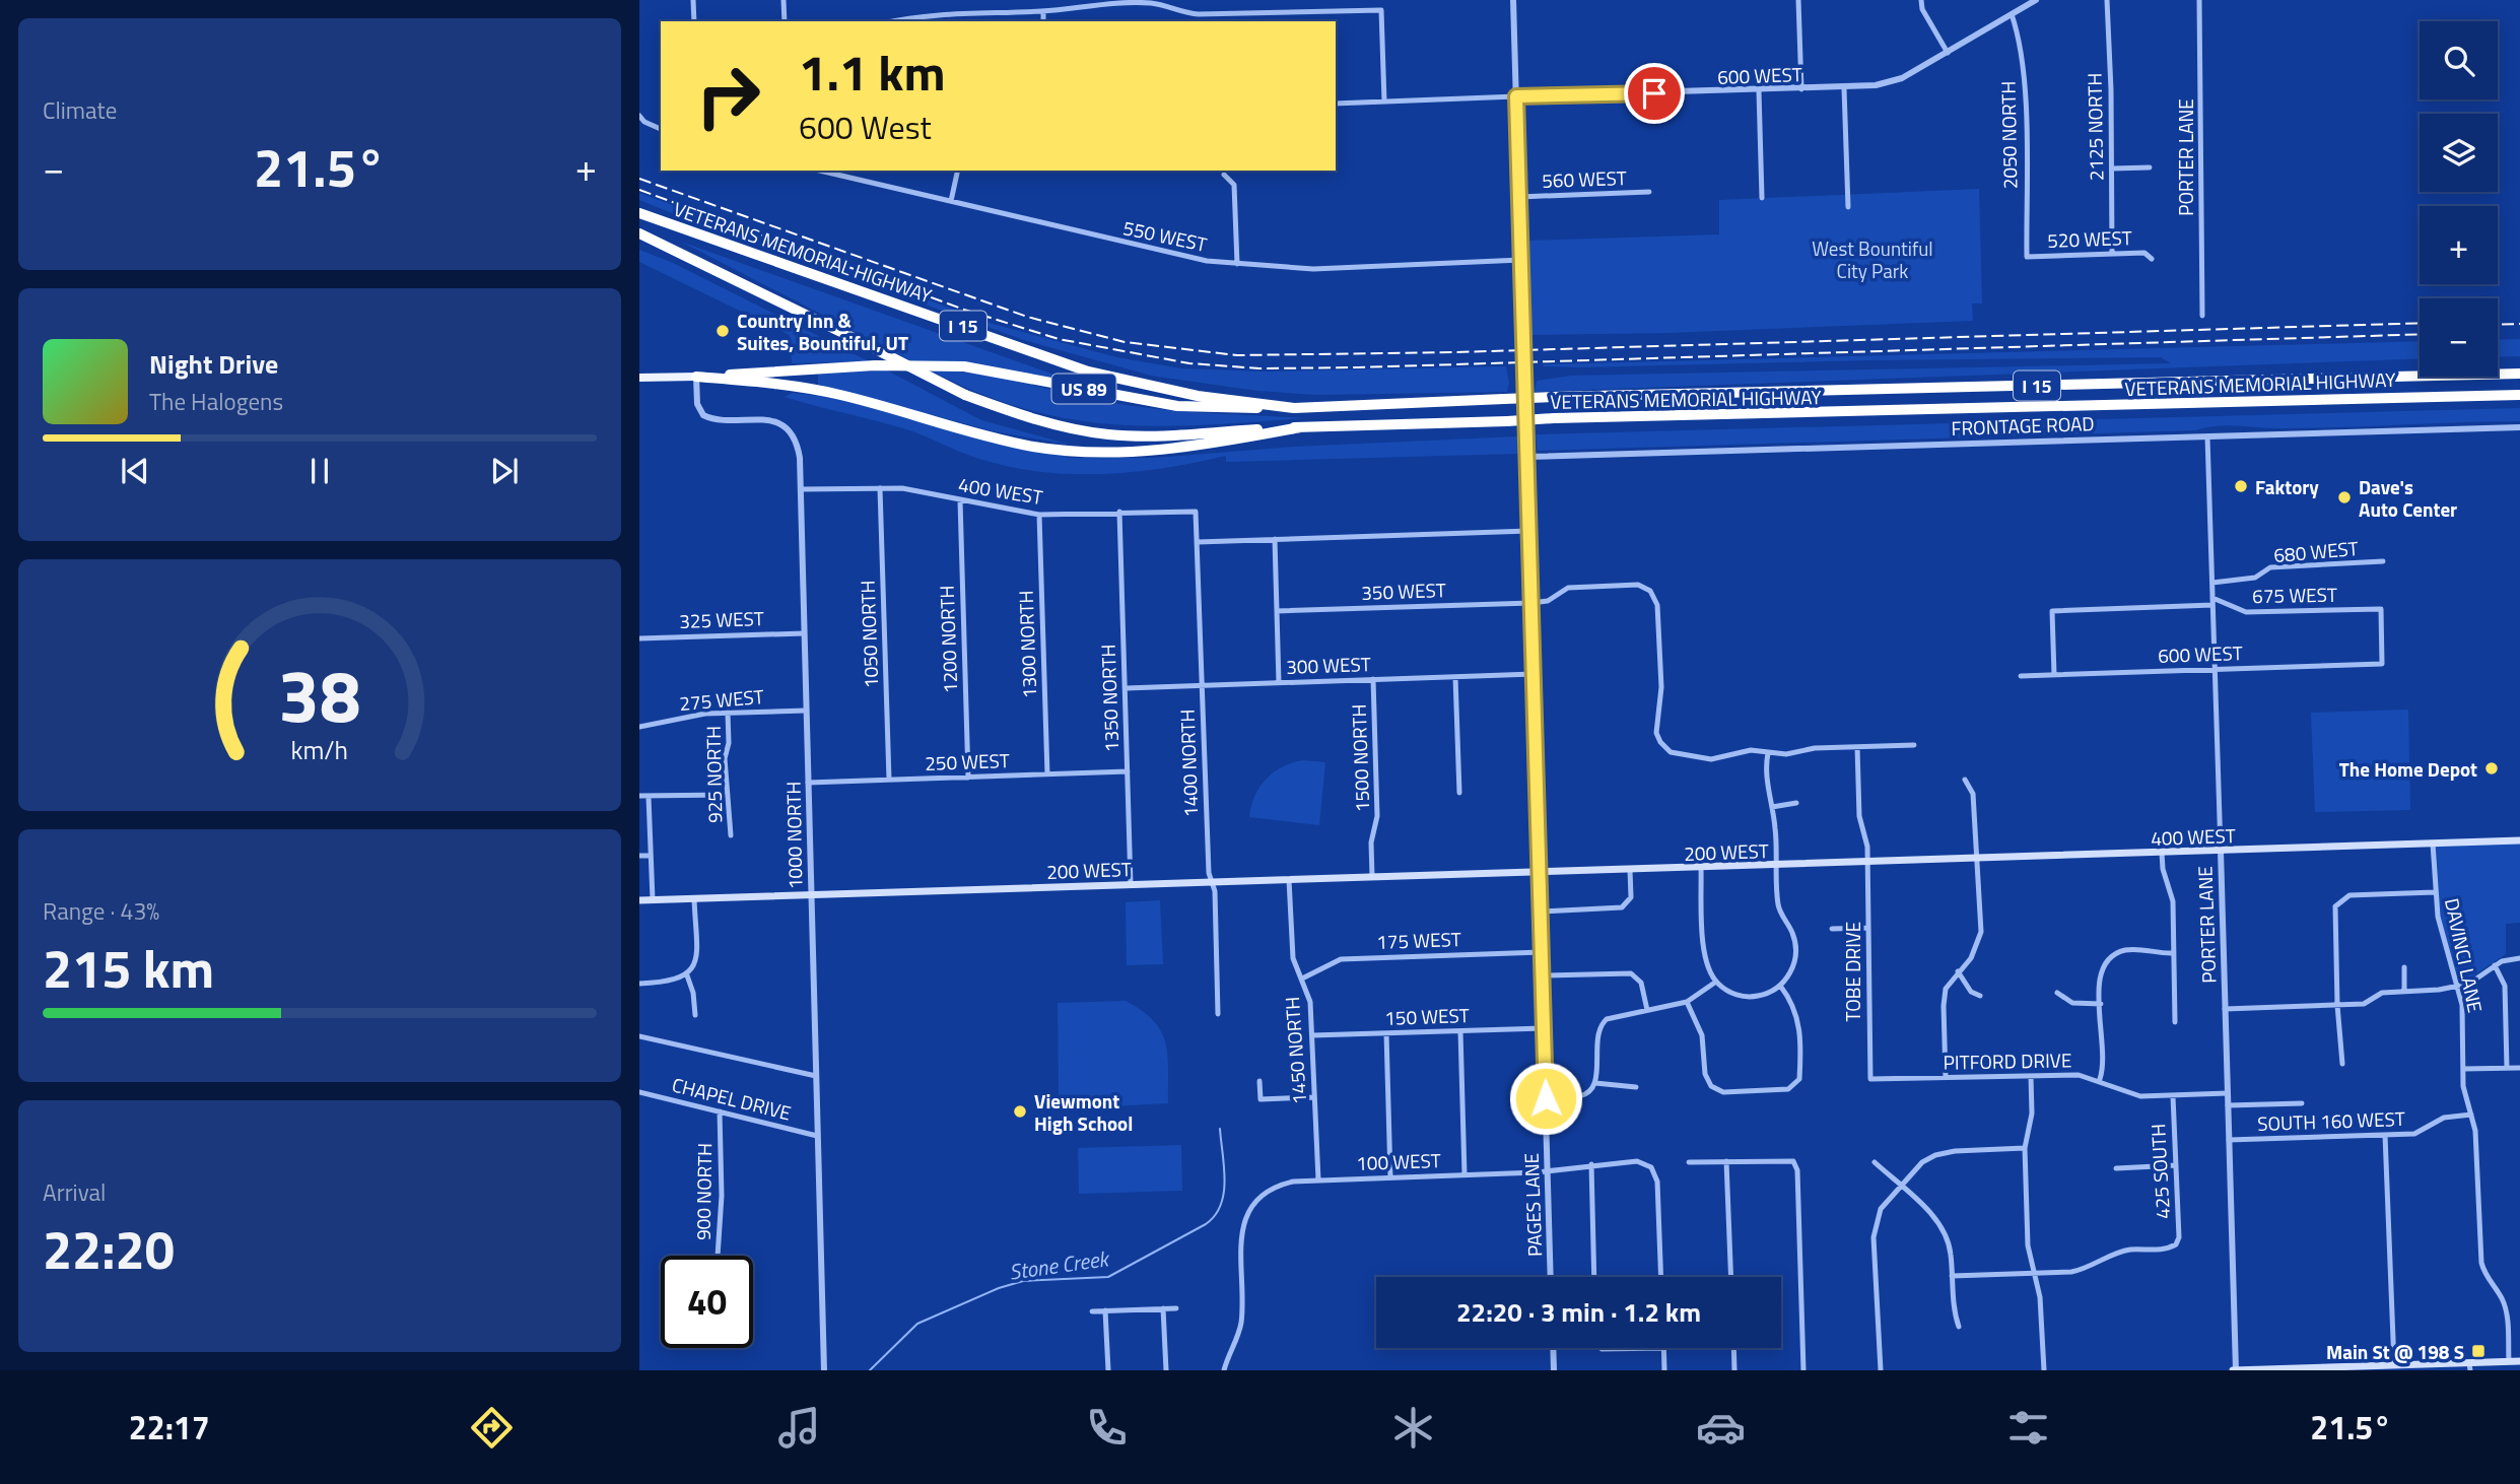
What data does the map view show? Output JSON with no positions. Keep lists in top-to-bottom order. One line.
{"streets":{"highway":["VETERANS MEMORIAL HIGHWAY","I 15","US 89"],"main road":["400 WEST","200 WEST"],"street":["600 WEST","2125 NORTH","2050 NORTH","PORTER LANE","560 WEST","550 WEST","520 WEST","FRONTAGE ROAD","680 WEST","350 WEST","675 WEST","325 WEST","1050 NORTH","1200 NORTH","1300 NORTH","300 WEST","1350 NORTH","275 WEST","1500 NORTH","250 WEST","1400 NORTH","925 NORTH","1000 NORTH","175 WEST","DAVINCI LANE","TOBE DRIVE","150 WEST","1450 NORTH","PITFORD DRIVE","CHAPEL DRIVE","SOUTH 160 WEST","100 WEST","425 SOUTH","900 NORTH","PAGES LANE"]},"crossings":[["600 WEST","2050 NORTH"],["600 WEST","PORTER LANE"],["600 WEST","675 WEST"],["600 WEST","PAGES LANE"],["2125 NORTH","520 WEST"],["2050 NORTH","520 WEST"],["PORTER LANE","FRONTAGE ROAD"],["PORTER LANE","400 WEST"],["PORTER LANE","680 WEST"],["PORTER LANE","675 WEST"],["PORTER LANE","PITFORD DRIVE"],["PORTER LANE","SOUTH 160 WEST"],["560 WEST","PAGES LANE"],["550 WEST","PAGES LANE"],["VETERANS MEMORIAL HIGHWAY","US 89"],["US 89","1000 NORTH"],["FRONTAGE ROAD","PAGES LANE"],["400 WEST","1050 NORTH"],["400 WEST","1200 NORTH"],["400 WEST","1300 NORTH"],["400 WEST","1350 NORTH"],["400 WEST","1400 NORTH"],["400 WEST","1000 NORTH"],["400 WEST","200 WEST"],["400 WEST","DAVINCI LANE"],["400 WEST","TOBE DRIVE"],["350 WEST","TOBE DRIVE"],["350 WEST","PAGES LANE"],["325 WEST","1000 NORTH"],["1050 NORTH","250 WEST"],["1200 NORTH","250 WEST"],["1300 NORTH","250 WEST"],["300 WEST","1350 NORTH"],["300 WEST","1500 NORTH"],["300 WEST","1400 NORTH"],["300 WEST","PAGES LANE"],["1350 NORTH","250 WEST"],["1350 NORTH","200 WEST"],["275 WEST","925 NORTH"],["275 WEST","1000 NORTH"],["1500 NORTH","200 WEST"],["250 WEST","1000 NORTH"],["1400 NORTH","200 WEST"],["1000 NORTH","200 WEST"],["1000 NORTH","CHAPEL DRIVE"],["200 WEST","TOBE DRIVE"],["200 WEST","1450 NORTH"],["200 WEST","PAGES LANE"],["175 WEST","1450 NORTH"],["175 WEST","PAGES LANE"],["DAVINCI LANE","SOUTH 160 WEST"],["TOBE DRIVE","PITFORD DRIVE"],["150 WEST","1450 NORTH"],["150 WEST","PAGES LANE"],["1450 NORTH","100 WEST"],["PITFORD DRIVE","425 SOUTH"],["CHAPEL DRIVE","900 NORTH"],["100 WEST","PAGES LANE"]],"water":["Stone Creek"],"parks":["West Bountiful City Park"],"places":{"other":["Country Inn & Suites, Bountiful, UT","Faktory","Dave's Auto Center","The Home Depot","Viewmont High School"],"transit":["Main St @ 198 S"]},"page":{"tile":["Climate",["Range · 43%","215 km"],["Arrival","22:20"]],"map_buttons":["+","−"],"turn":["1.1 km","600 West"],"heat":["−","21.5°","+"],"song":["Night Drive","The Halogens"],"limit":"40","trip":"22:20 · 3 min · 1.2 km","tabs":["22:17","21.5°"],"gauge":["38","km/h"]}}
